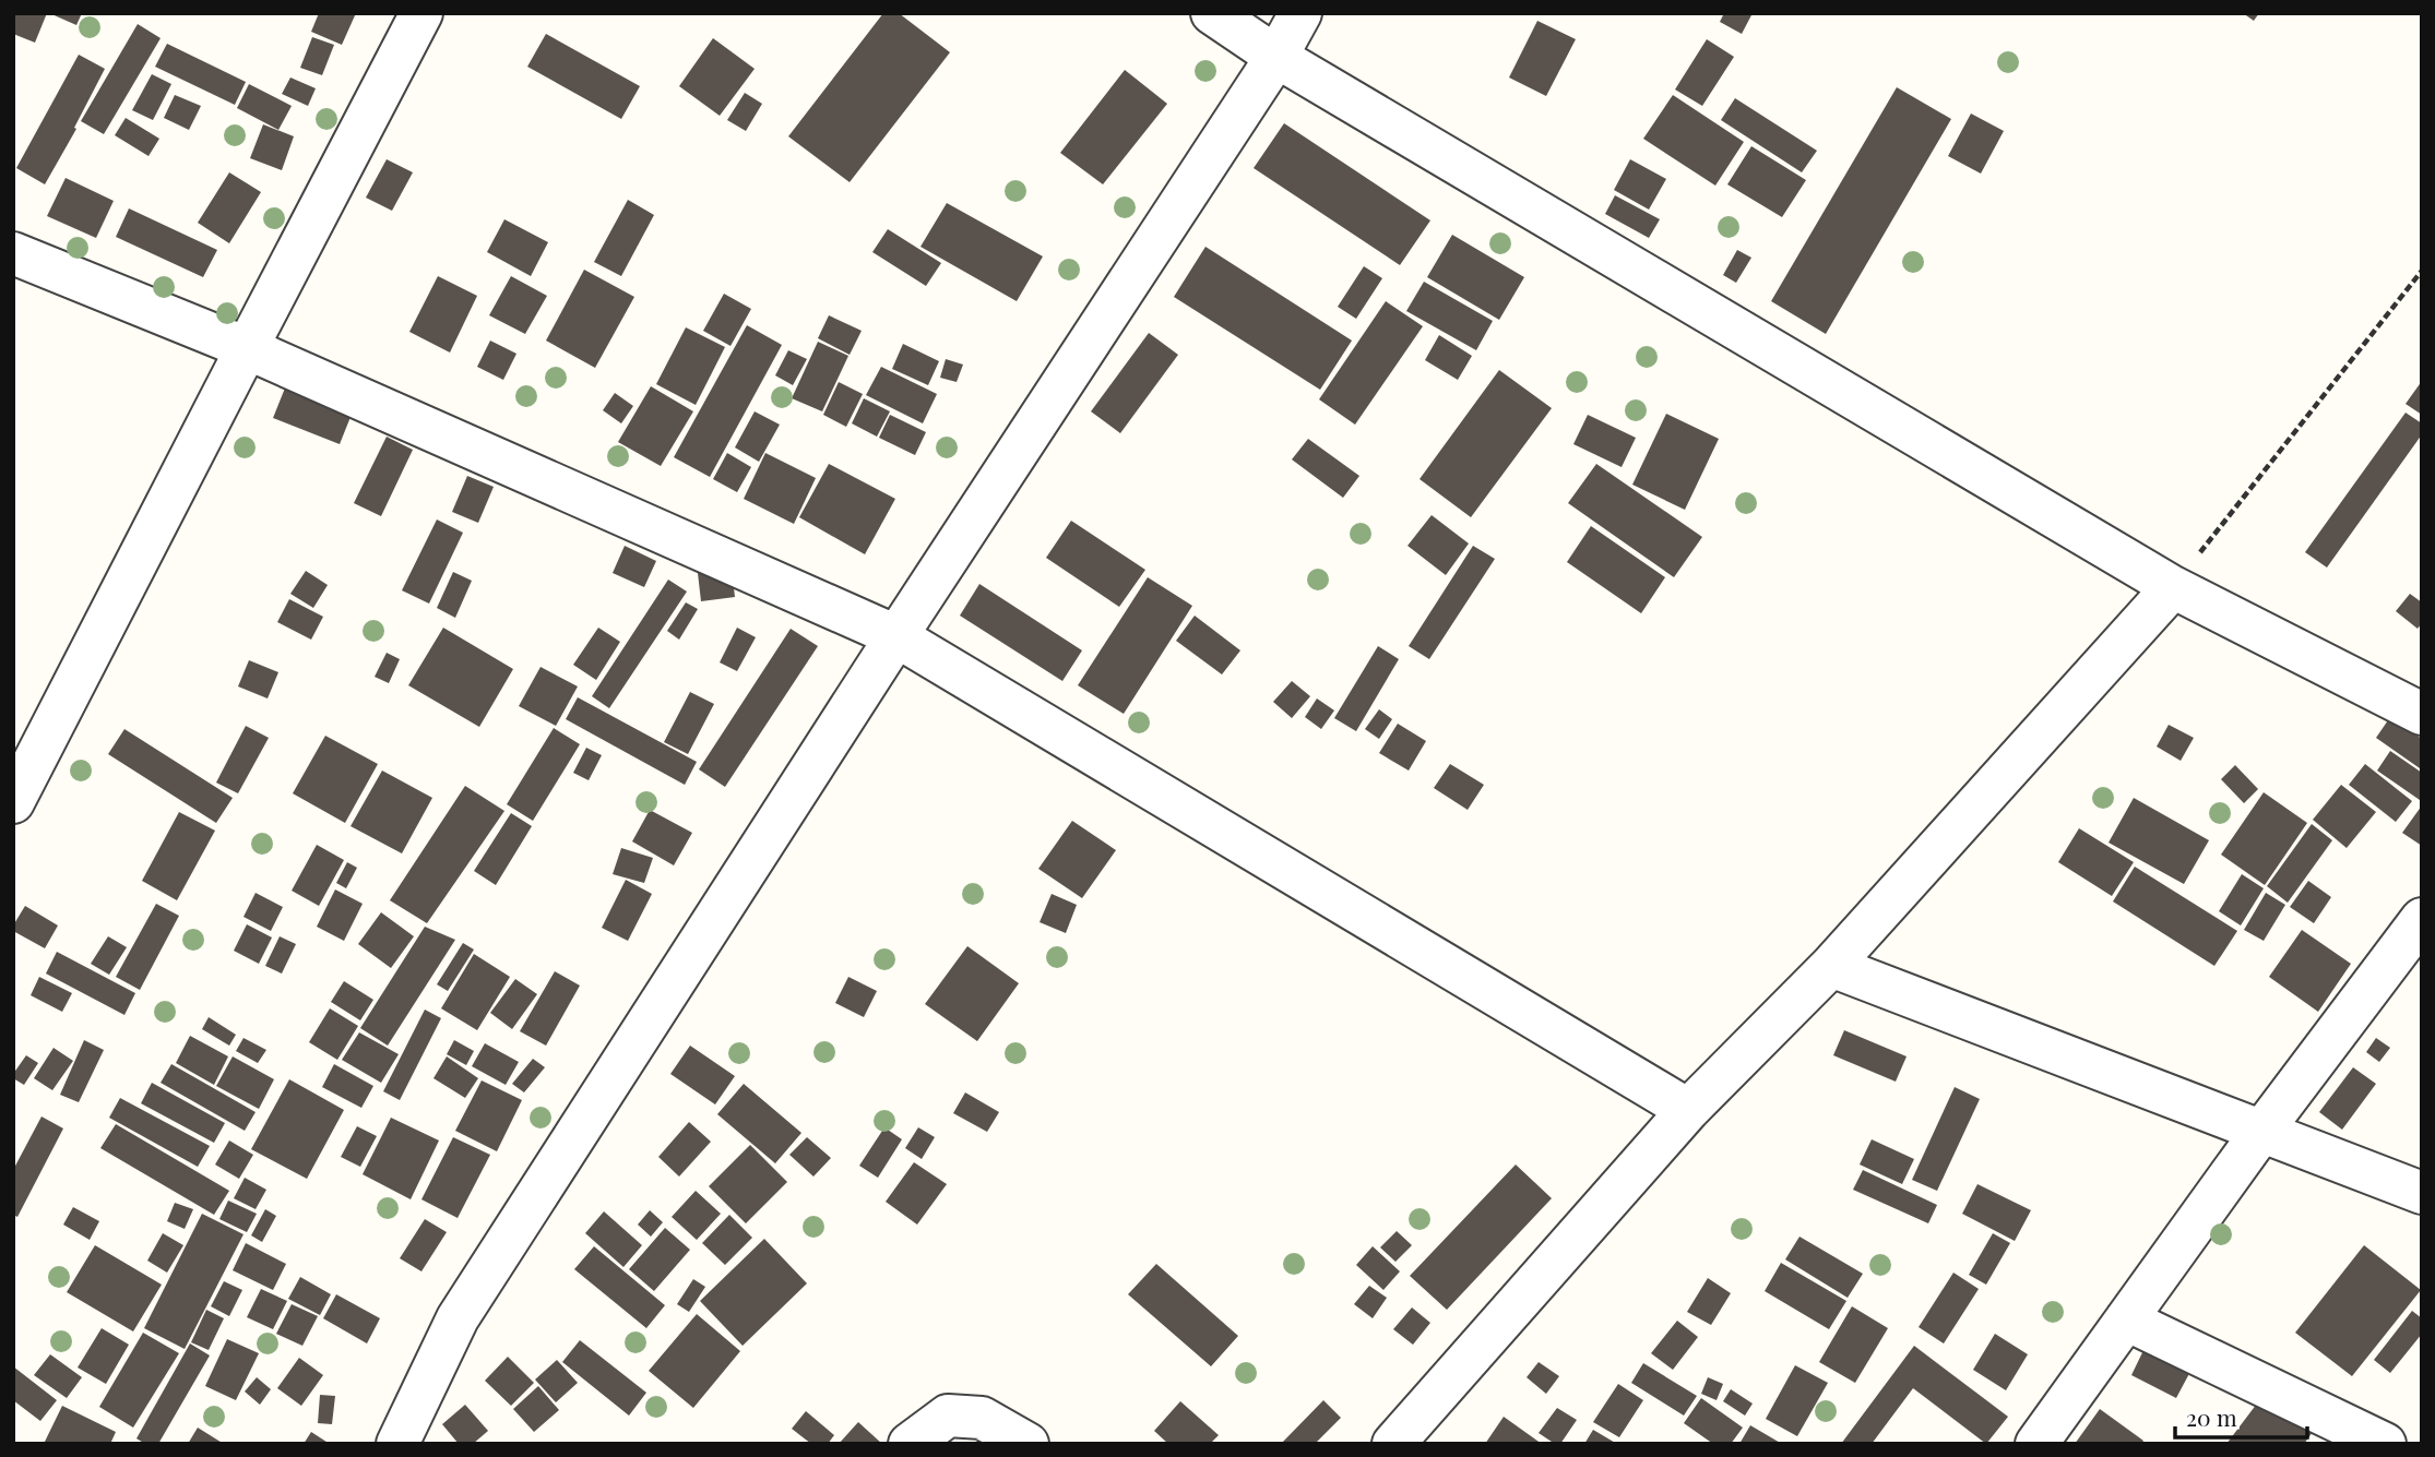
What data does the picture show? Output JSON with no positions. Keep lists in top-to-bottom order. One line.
{"scale_bar":"20 m"}
